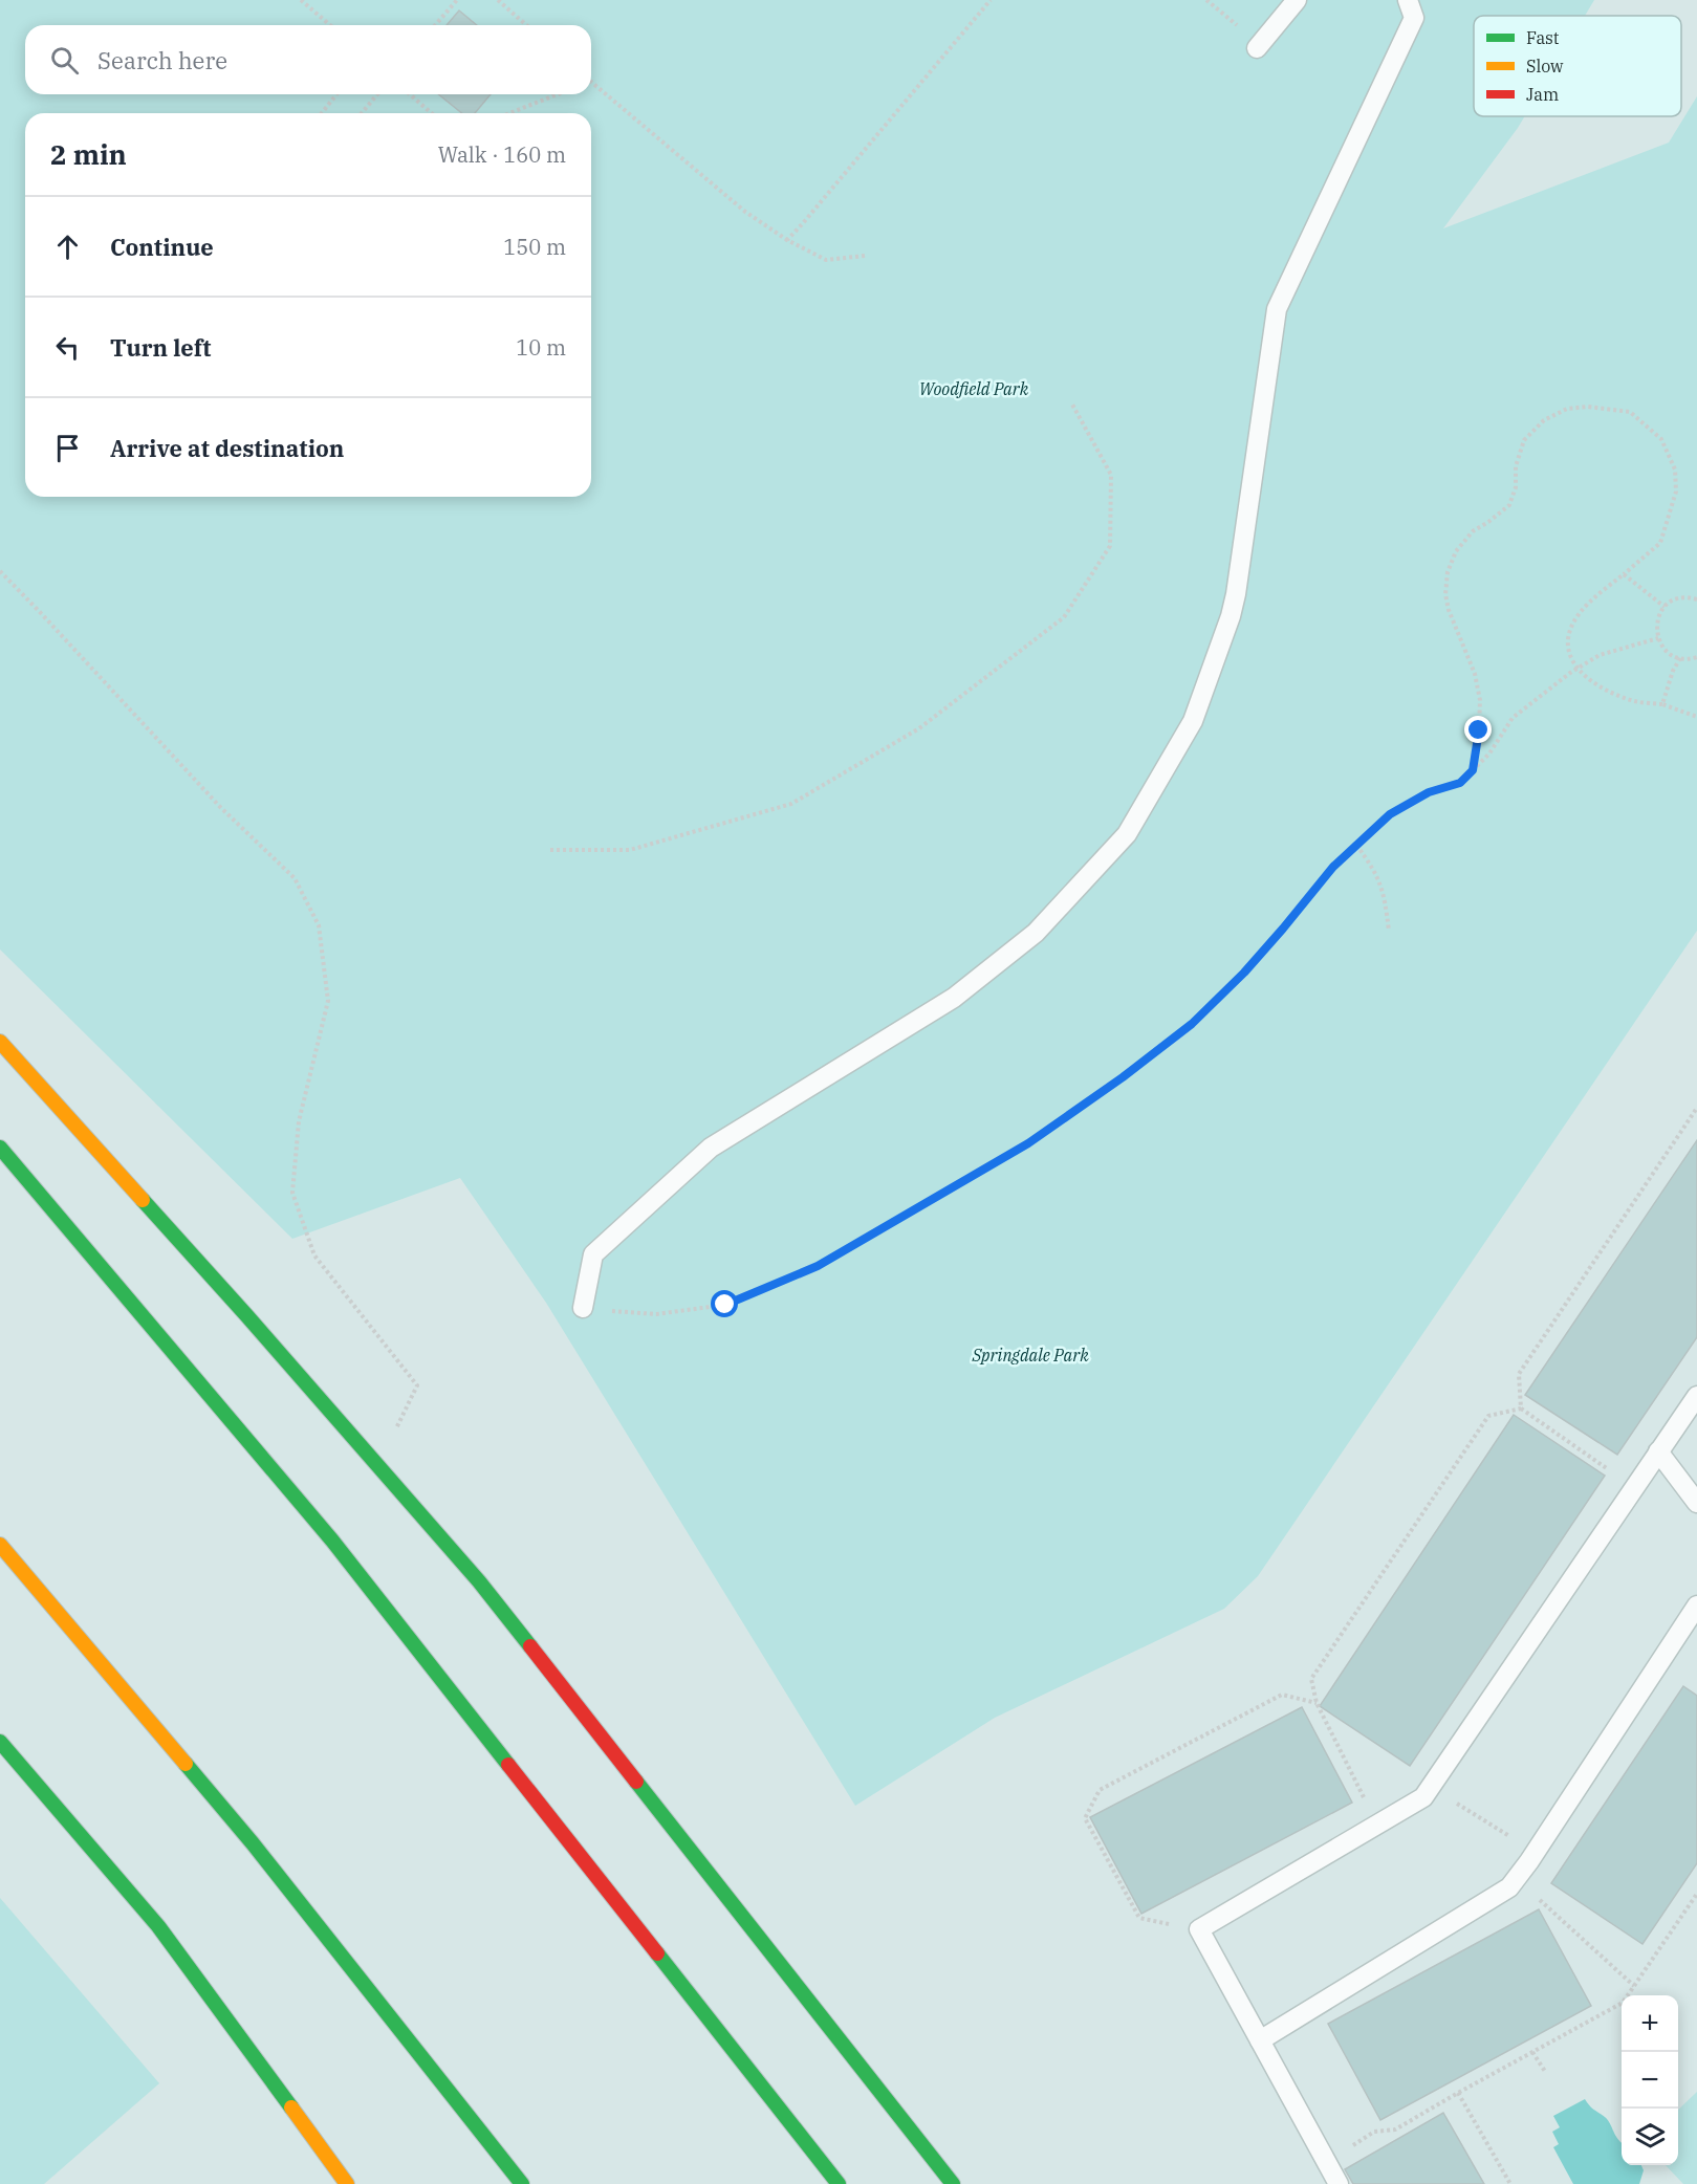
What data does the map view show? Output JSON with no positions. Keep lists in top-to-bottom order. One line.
{"parks":["Woodfield Park","Springdale Park"],"legend":["Fast","Slow","Jam"],"page":{"search":"Search here","heading":["2 min","Walk · 160 m"],"list":[["Continue","150 m"],["Turn left","10 m"],"Arrive at destination"],"map_buttons":["+","−"]}}
